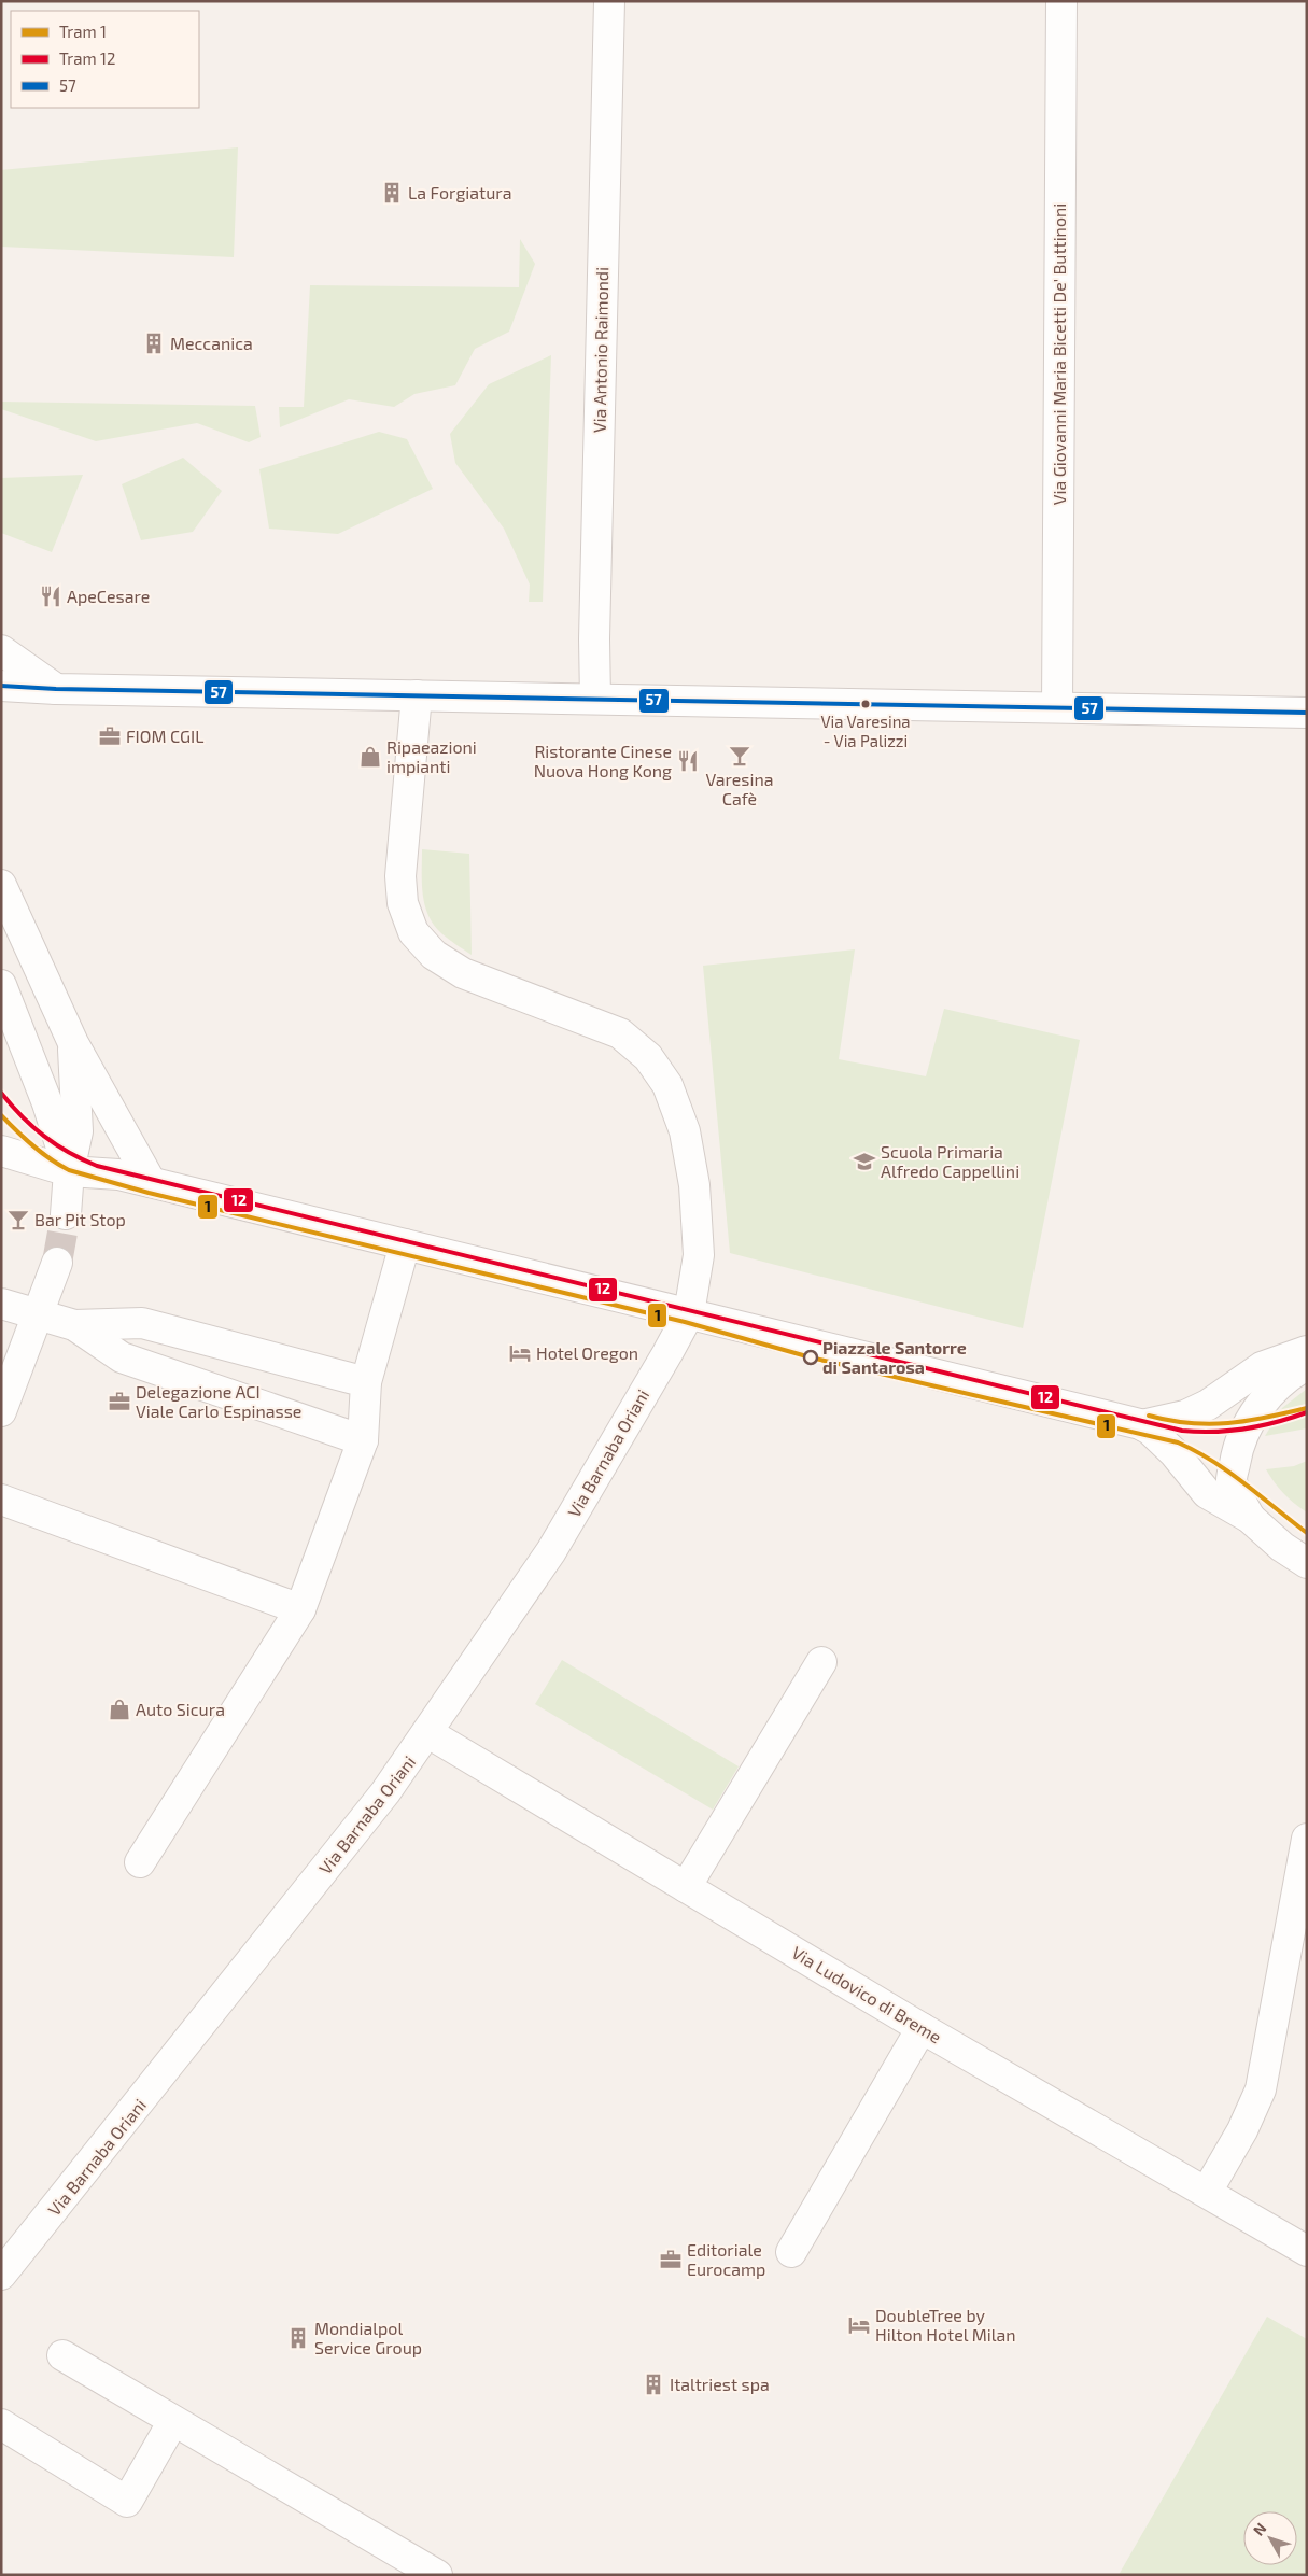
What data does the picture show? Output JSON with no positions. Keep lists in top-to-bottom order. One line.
{"streets":{"street":["Via Antonio Raimondi","Via Giovanni Maria Bicetti De' Buttinoni","Via Barnaba Oriani","Via Ludovico di Breme"]},"crossings":[["Via Barnaba Oriani","Via Ludovico di Breme"]],"places":{"building":["La Forgiatura","Meccanica","Mondialpol Service Group","Italtriest spa"],"restaurant":["ApeCesare","Ristorante Cinese Nuova Hong Kong"],"other":["Via Varesina - Via Palizzi","Piazzale Santorre di Santarosa"],"office":["FIOM CGIL","Delegazione ACI Viale Carlo Espinasse","Editoriale Eurocamp"],"bar":["Varesina Cafè","Bar Pit Stop"],"shop":["Ripaeazioni impianti","Auto Sicura"],"school or university":["Scuola Primaria Alfredo Cappellini"],"hotel":["Hotel Oregon","DoubleTree by Hilton Hotel Milan"]},"lines":["transit line 57","tram line 12","tram line 1"],"legend":["Tram 1","Tram 12","57"],"north":"top left"}
